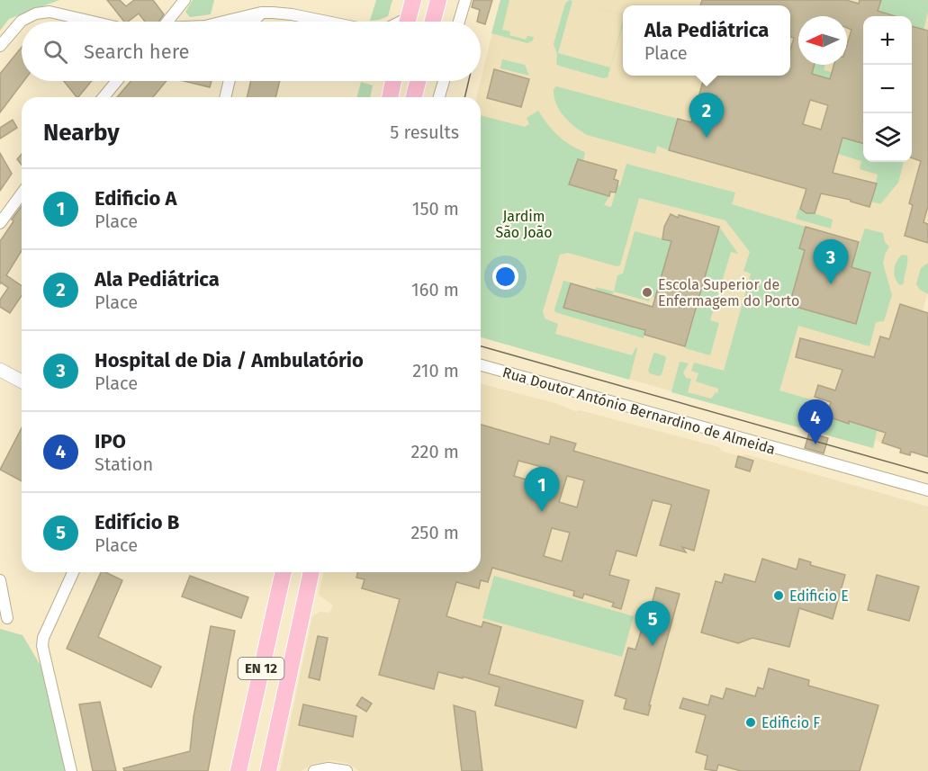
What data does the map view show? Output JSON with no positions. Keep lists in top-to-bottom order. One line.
{"streets":{"main road":["EN 12"],"street":["Rua Doutor António Bernardino de Almeida"]},"parks":["Jardim São João"],"places":["Escola Superior de Enfermagem do Porto","Edificio E","Edificio F"],"north":"left","page":{"popup":["Ala Pediátrica","Place"],"map_buttons":["+","−"],"search":"Search here","pins":["2","3","4","1","5"],"heading":["Nearby","5 results"],"list":[{"mark":"1","name":"Edificio A","note":"Place","value":"150 m"},{"mark":"2","name":"Ala Pediátrica","note":"Place","value":"160 m"},{"mark":"3","name":"Hospital de Dia / Ambulatório","note":"Place","value":"210 m"},{"mark":"4","name":"IPO","note":"Station","value":"220 m"},{"mark":"5","name":"Edifício B","note":"Place","value":"250 m"}]}}
